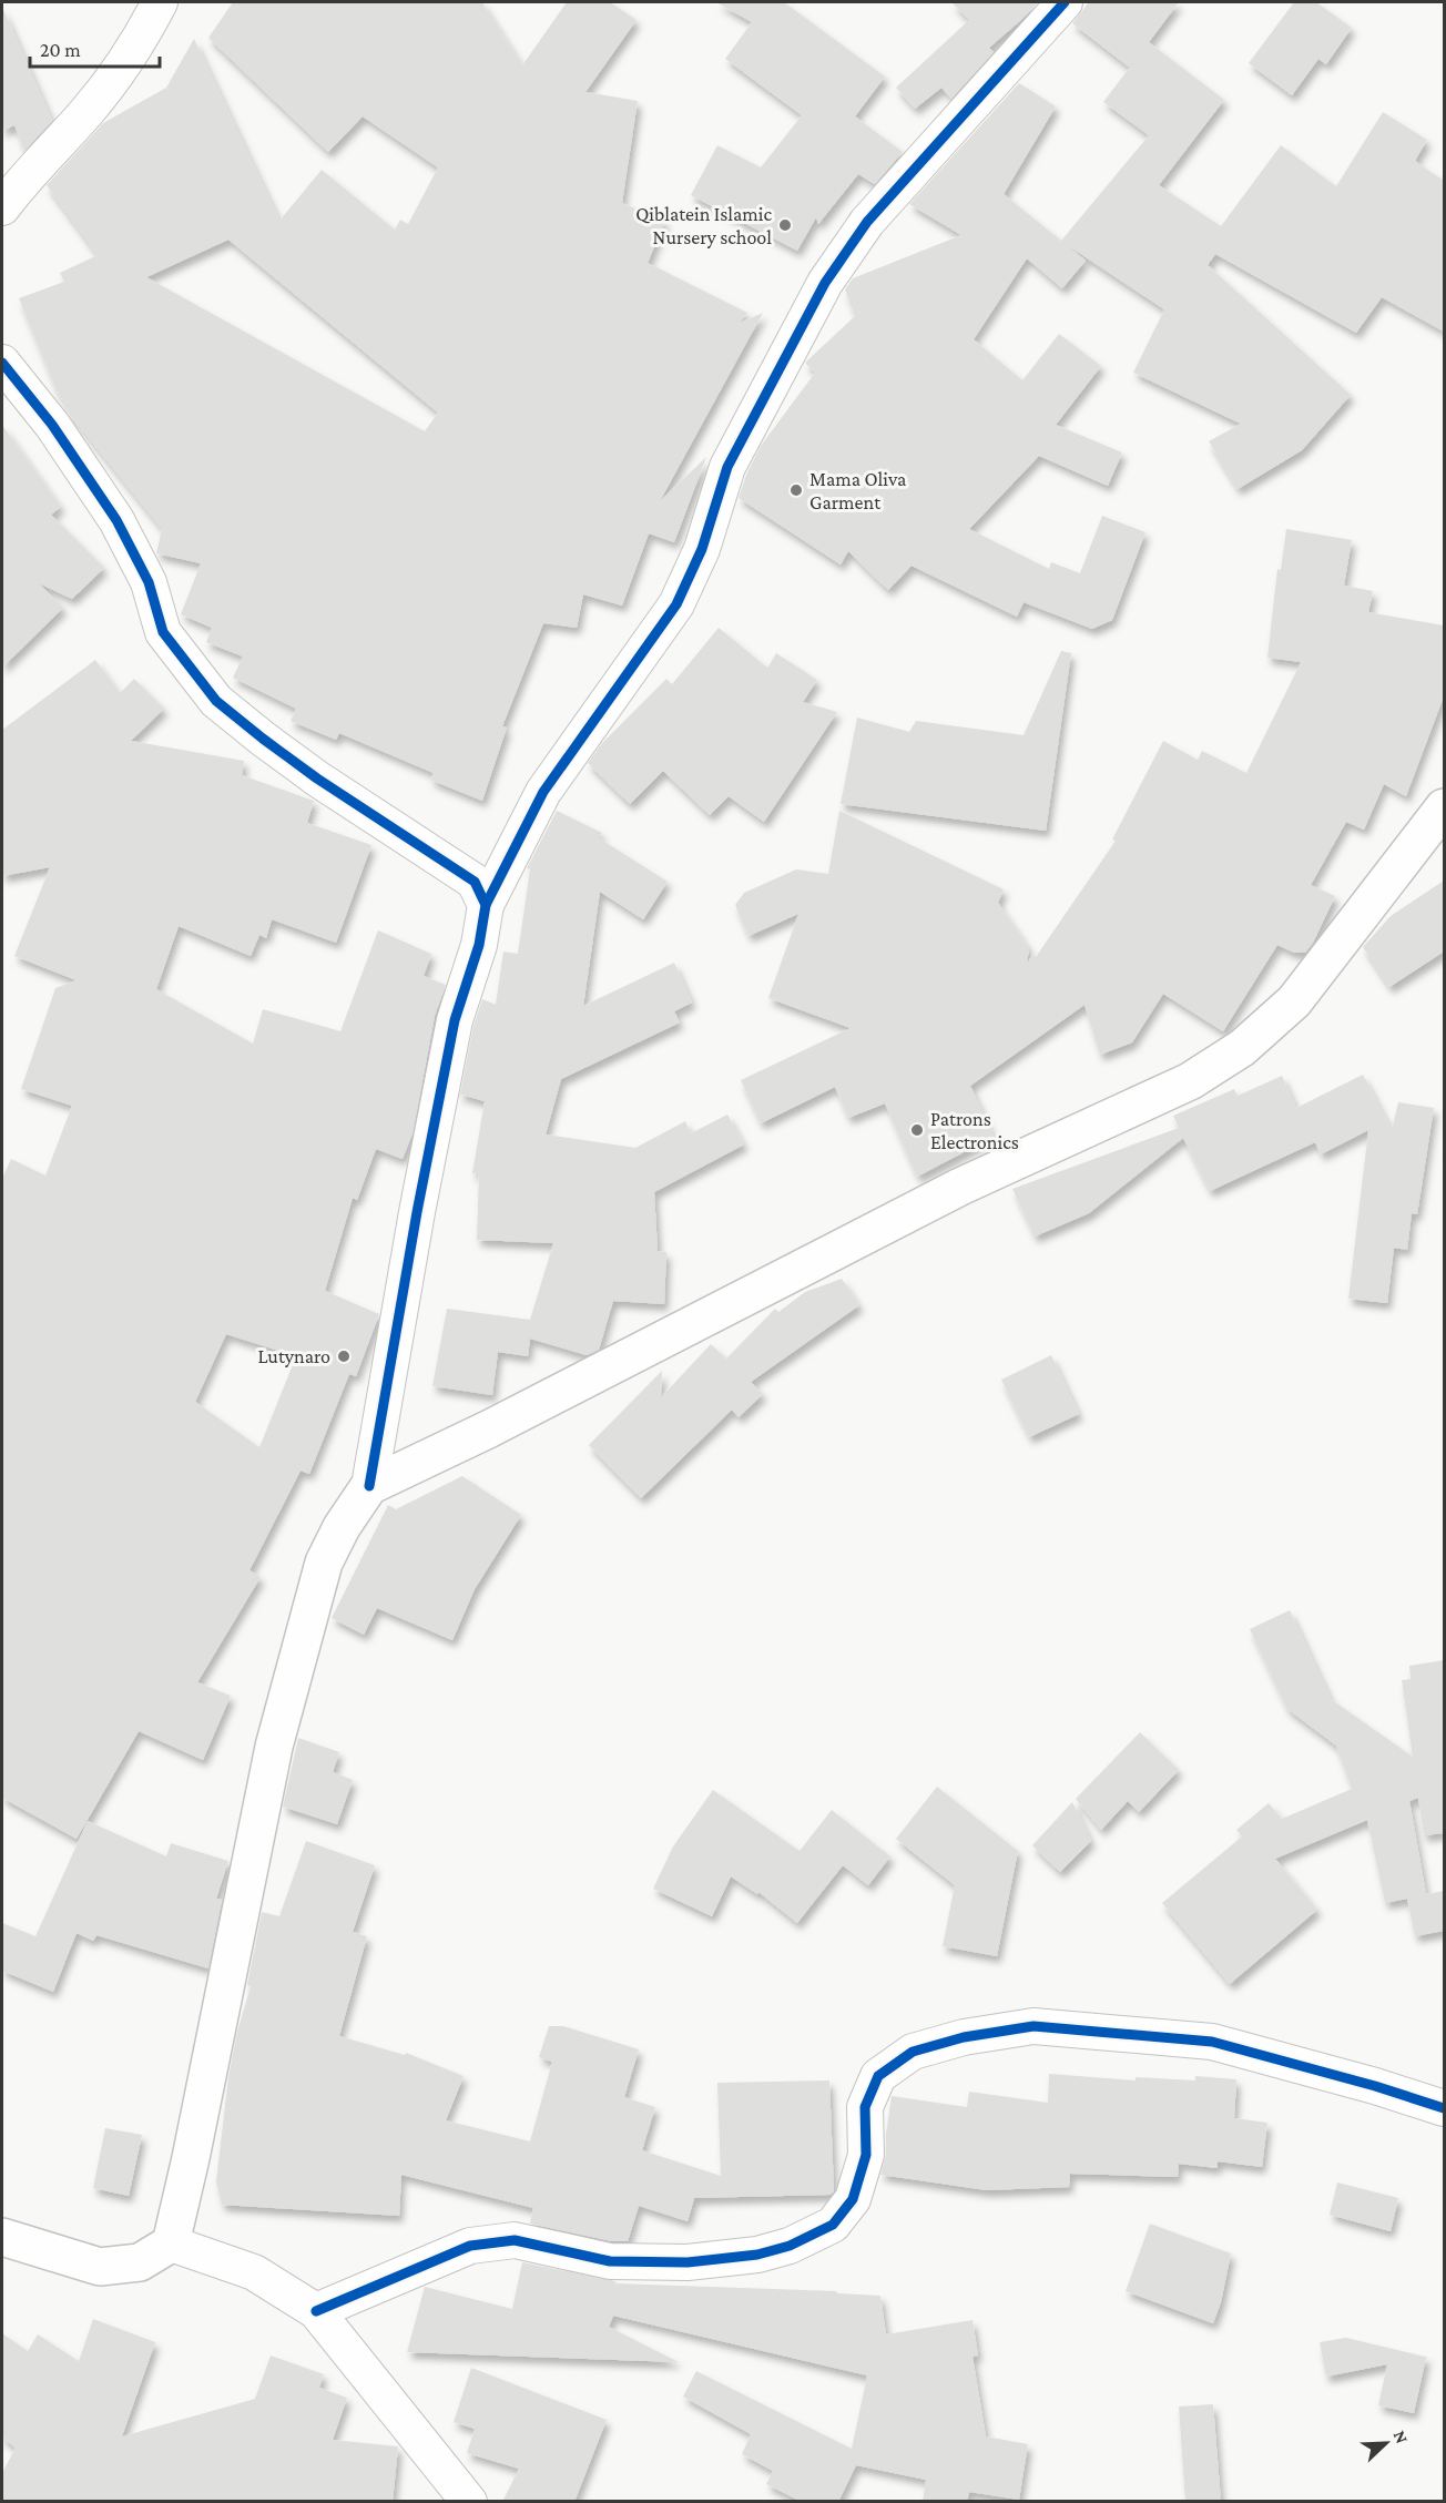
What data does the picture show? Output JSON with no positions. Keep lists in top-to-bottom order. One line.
{"places":["Qiblatein Islamic Nursery school","Mama Oliva Garment","Patrons Electronics","Lutynaro"],"scale_bar":"20 m","north":"top right"}
